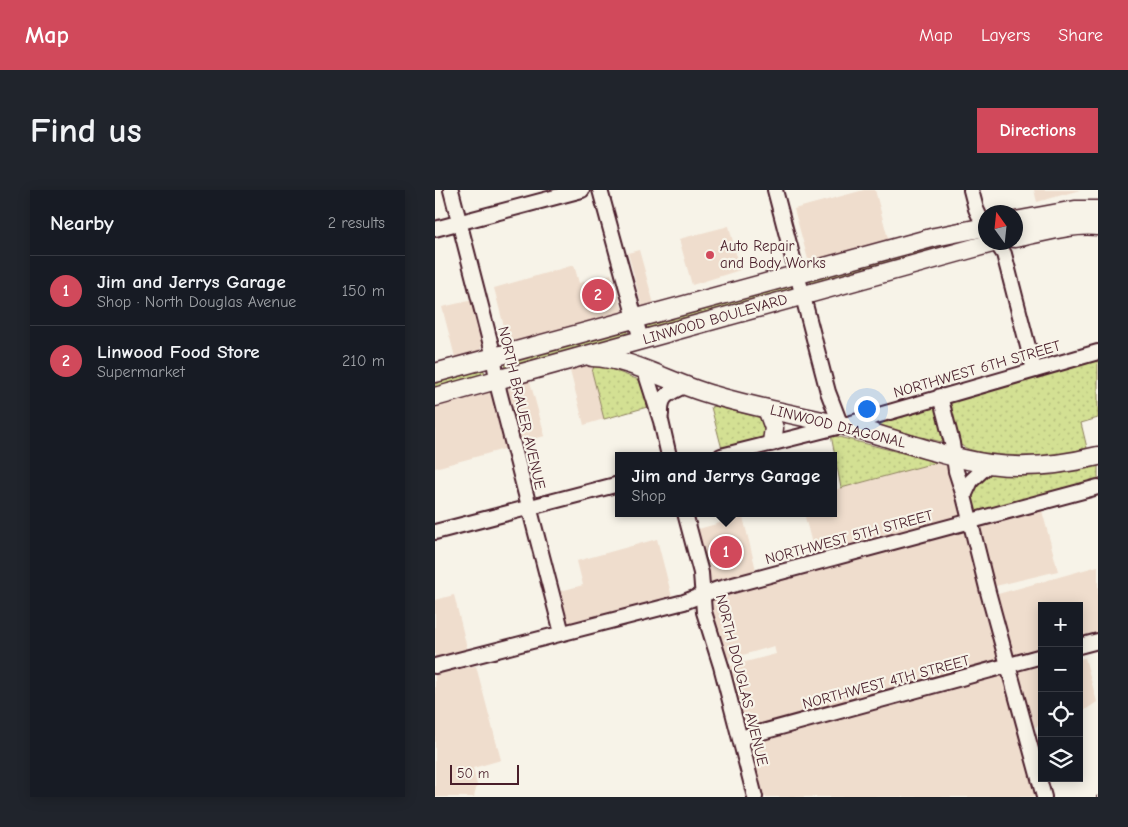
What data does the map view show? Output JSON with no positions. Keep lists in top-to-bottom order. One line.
{"streets":{"main road":["LINWOOD BOULEVARD","LINWOOD DIAGONAL"],"street":["NORTHWEST 6TH STREET","NORTH BRAUER AVENUE","NORTHWEST 5TH STREET","NORTH DOUGLAS AVENUE","NORTHWEST 4TH STREET"]},"crossings":[["LINWOOD BOULEVARD","NORTH BRAUER AVENUE"],["LINWOOD BOULEVARD","LINWOOD DIAGONAL"],["NORTHWEST 6TH STREET","LINWOOD DIAGONAL"],["NORTH BRAUER AVENUE","NORTHWEST 5TH STREET"],["NORTHWEST 5TH STREET","NORTH DOUGLAS AVENUE"],["NORTH DOUGLAS AVENUE","NORTHWEST 4TH STREET"]],"places":["Auto Repair and Body Works"],"scale_bar":"50 m","north":"top","page":{"header":"Map","nav":["Map","Layers","Share"],"buttons":"Directions","title":"Find us","heading":["Nearby","2 results"],"list":[{"mark":"1","name":"Jim and Jerrys Garage","note":"Shop · North Douglas Avenue","value":"150 m"},{"mark":"2","name":"Linwood Food Store","note":"Supermarket","value":"210 m"}],"pins":["2","1"],"popup":["Jim and Jerrys Garage","Shop"],"map_buttons":["+","−"],"scale":"50 m"}}
